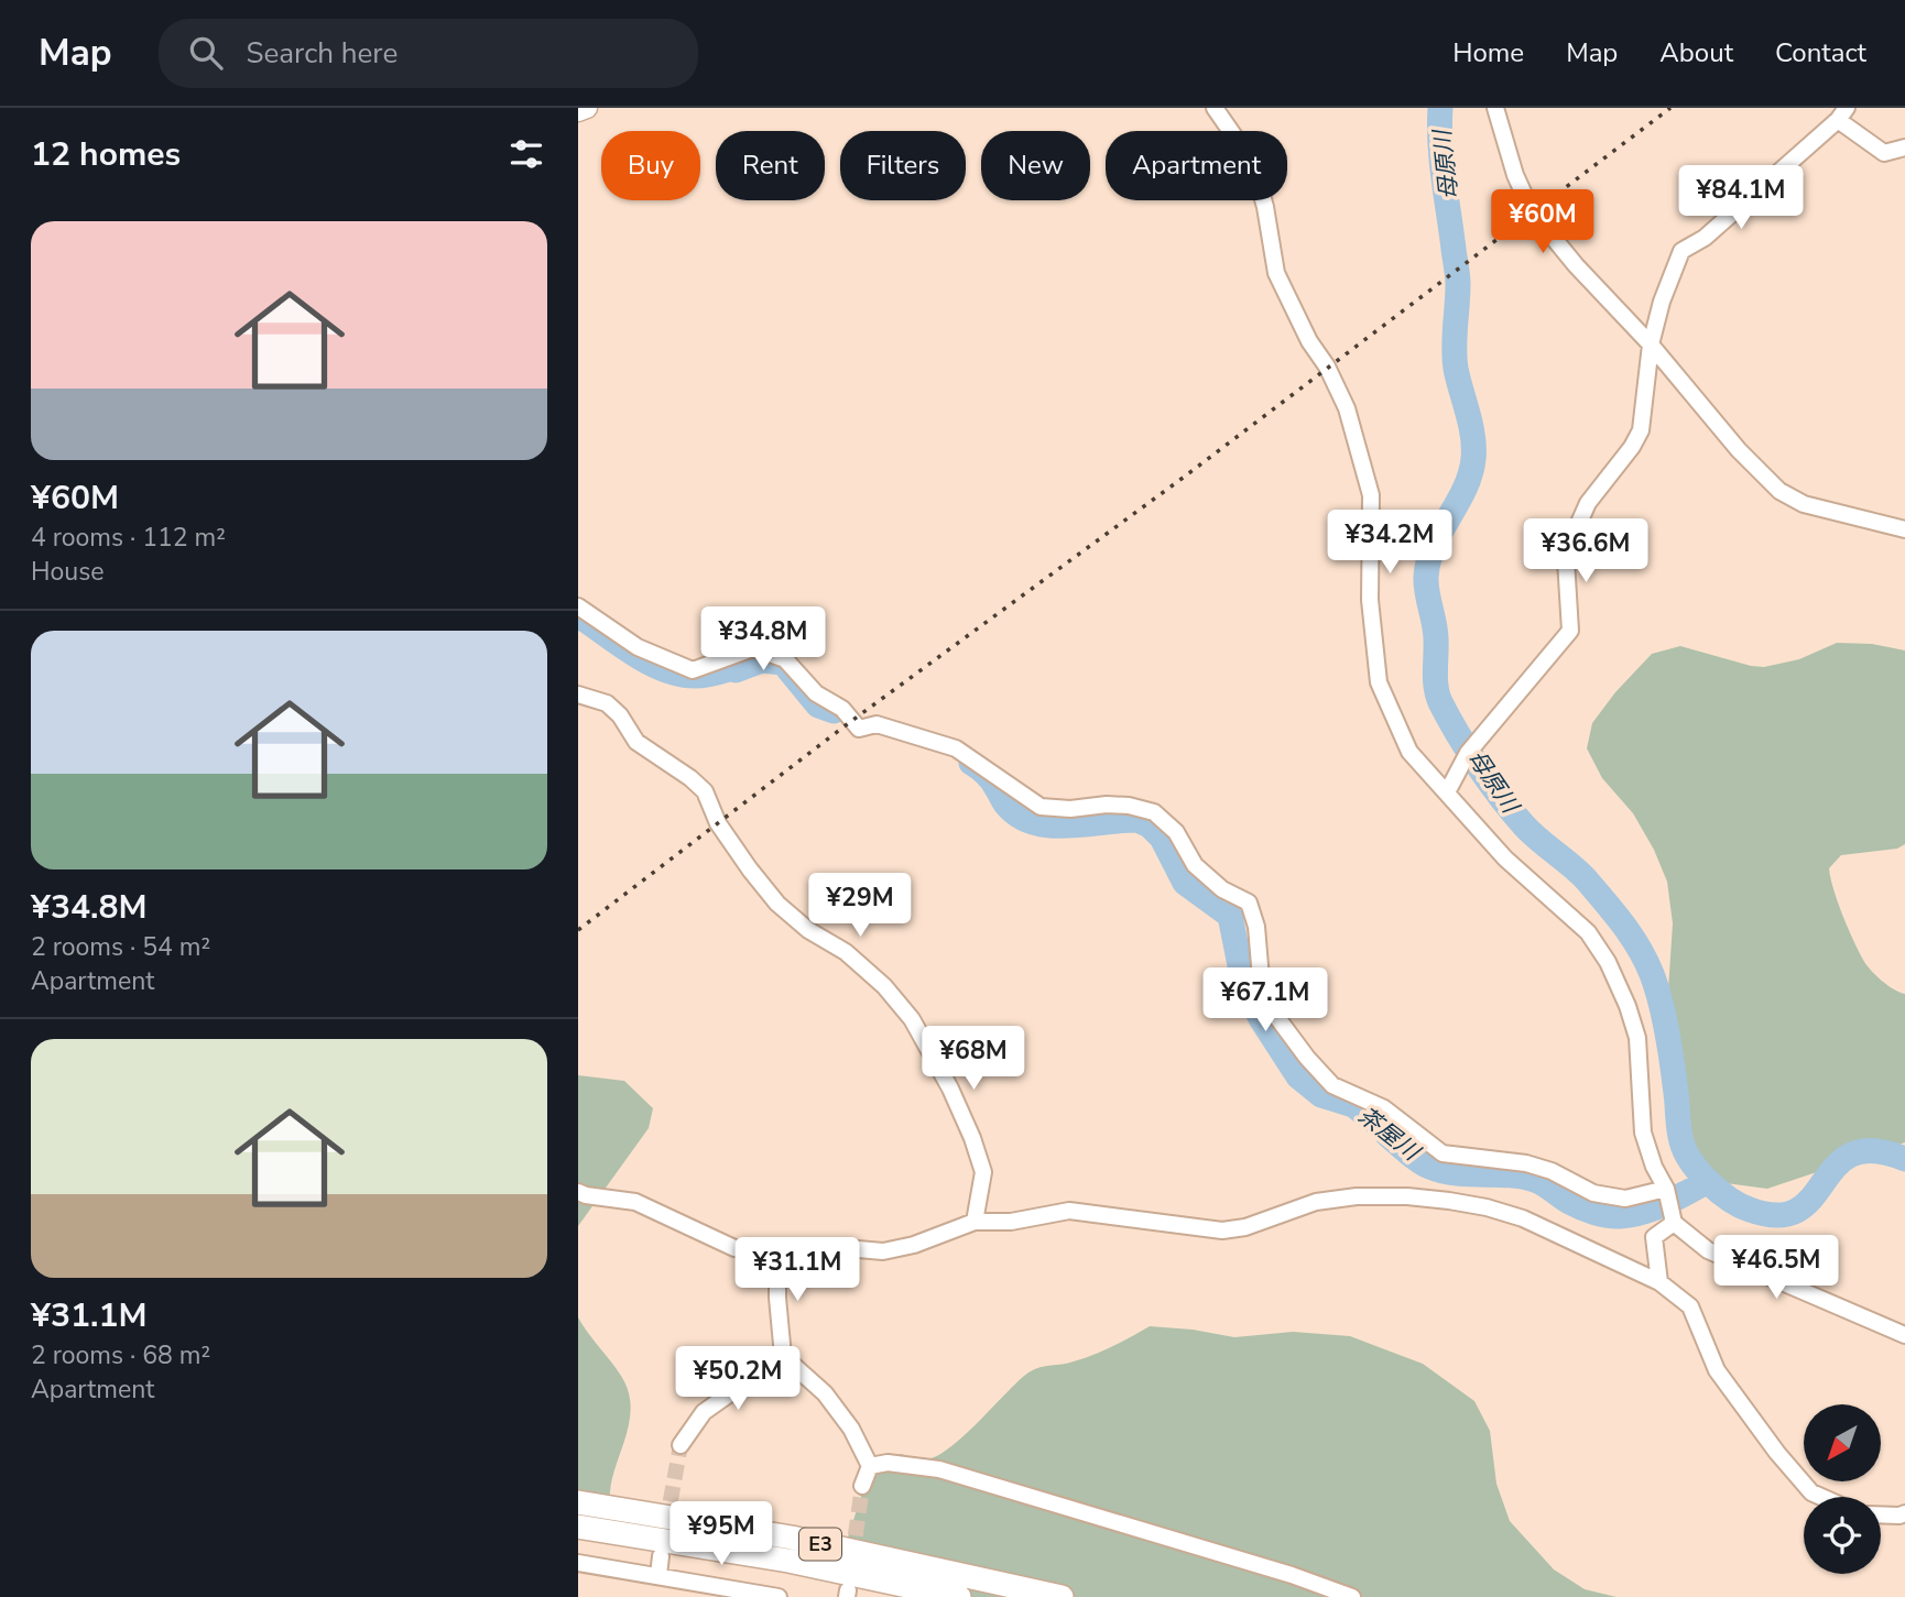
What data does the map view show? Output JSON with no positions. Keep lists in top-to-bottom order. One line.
{"streets":{"highway":["E3"]},"water":["母原川","茶屋川"],"north":"bottom left","page":{"header":"Map","search":"Search here","nav":["Home","Map","About","Contact"],"heading":"12 homes","chip":["Buy","Rent","Filters","New","Apartment"],"price":["¥84.1M","¥60M","¥34.2M","¥36.6M","¥34.8M","¥29M","¥67.1M","¥68M","¥46.5M","¥31.1M","¥50.2M","¥95M"],"list":[{"name":"¥60M","note":"4 rooms · 112 m² · House"},{"name":"¥34.8M","note":"2 rooms · 54 m² · Apartment"},{"name":"¥31.1M","note":"2 rooms · 68 m² · Apartment"}]}}
